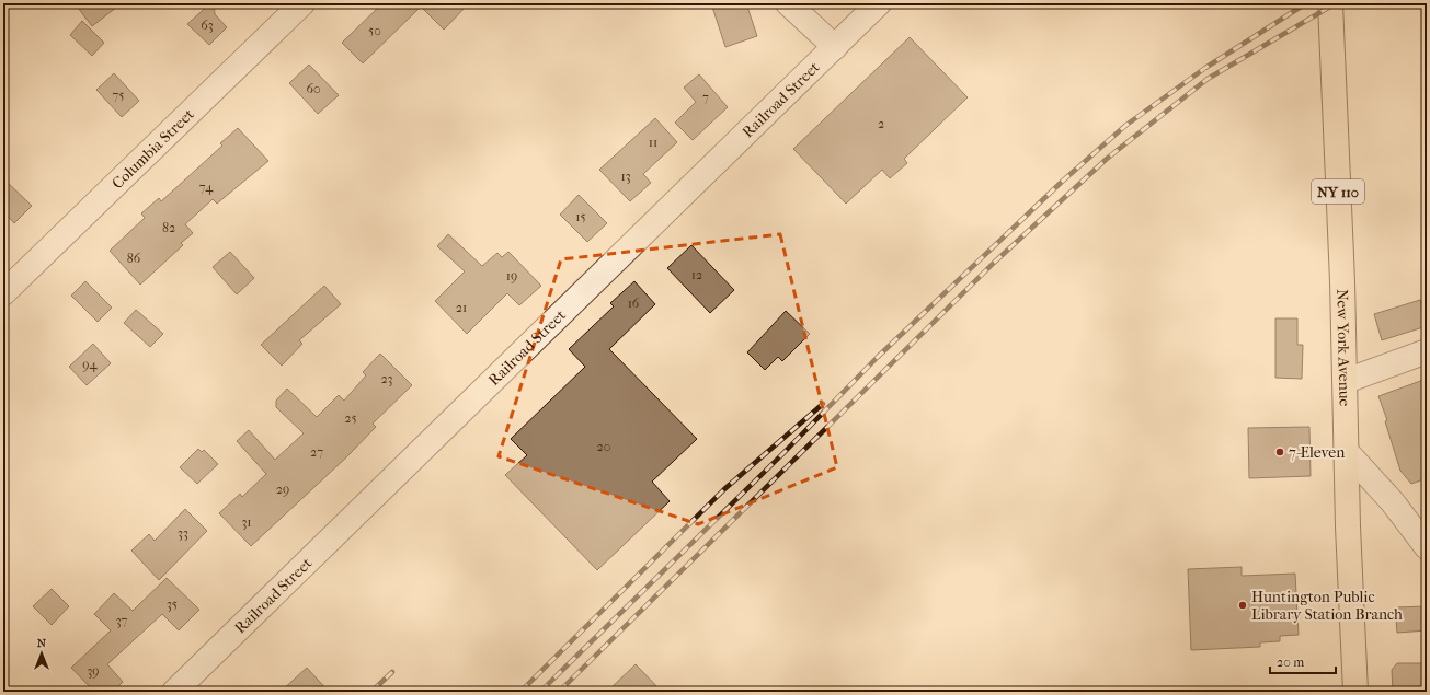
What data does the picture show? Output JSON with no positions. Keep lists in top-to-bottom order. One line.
{"streets":{"main road":["NY 110","New York Avenue"],"street":["Railroad Street","Columbia Street"]},"places":["7-Eleven","Huntington Public Library Station Branch"],"house_numbers":["63","50","60","75","7","2","11","13","74","15","82","86","12","19","16","21","94","23","25","20","27","29","31","33","35","37","39"],"scale_bar":"20 m","north":"top"}
